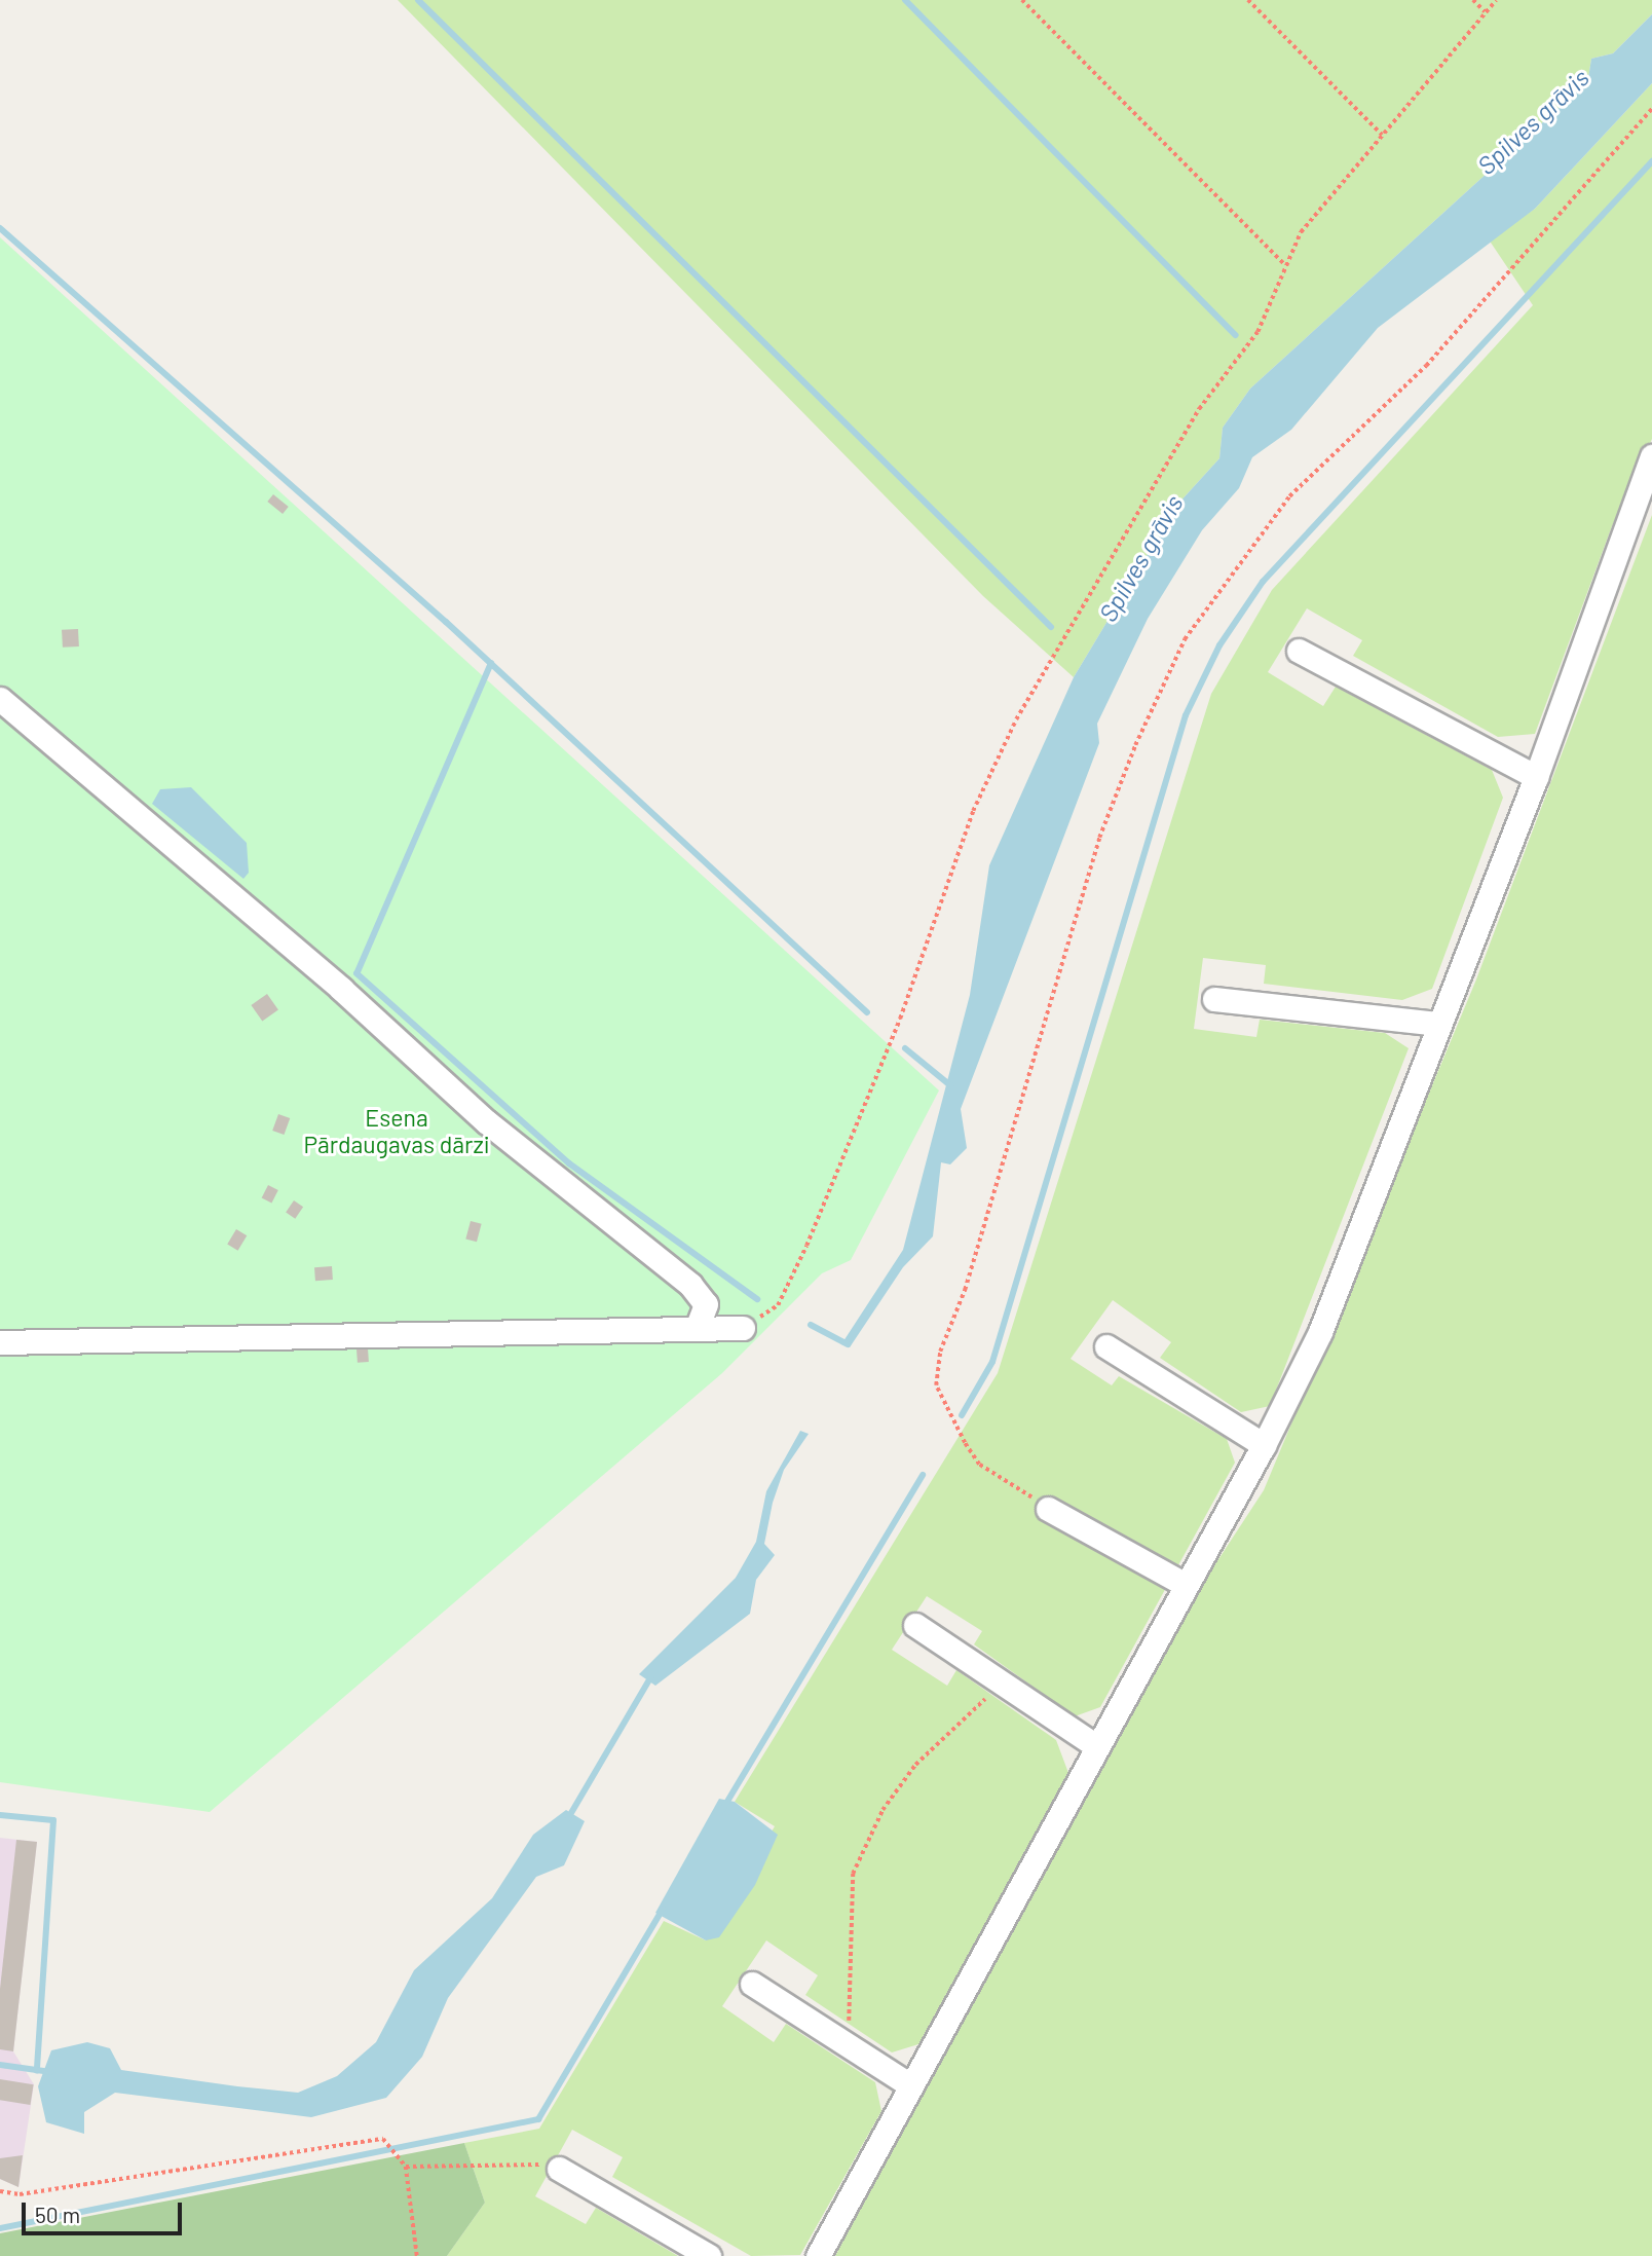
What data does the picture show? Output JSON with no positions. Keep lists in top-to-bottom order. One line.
{"water":["Spilves grāvis"],"parks":["Esena Pārdaugavas dārzi"],"scale_bar":"50 m"}
